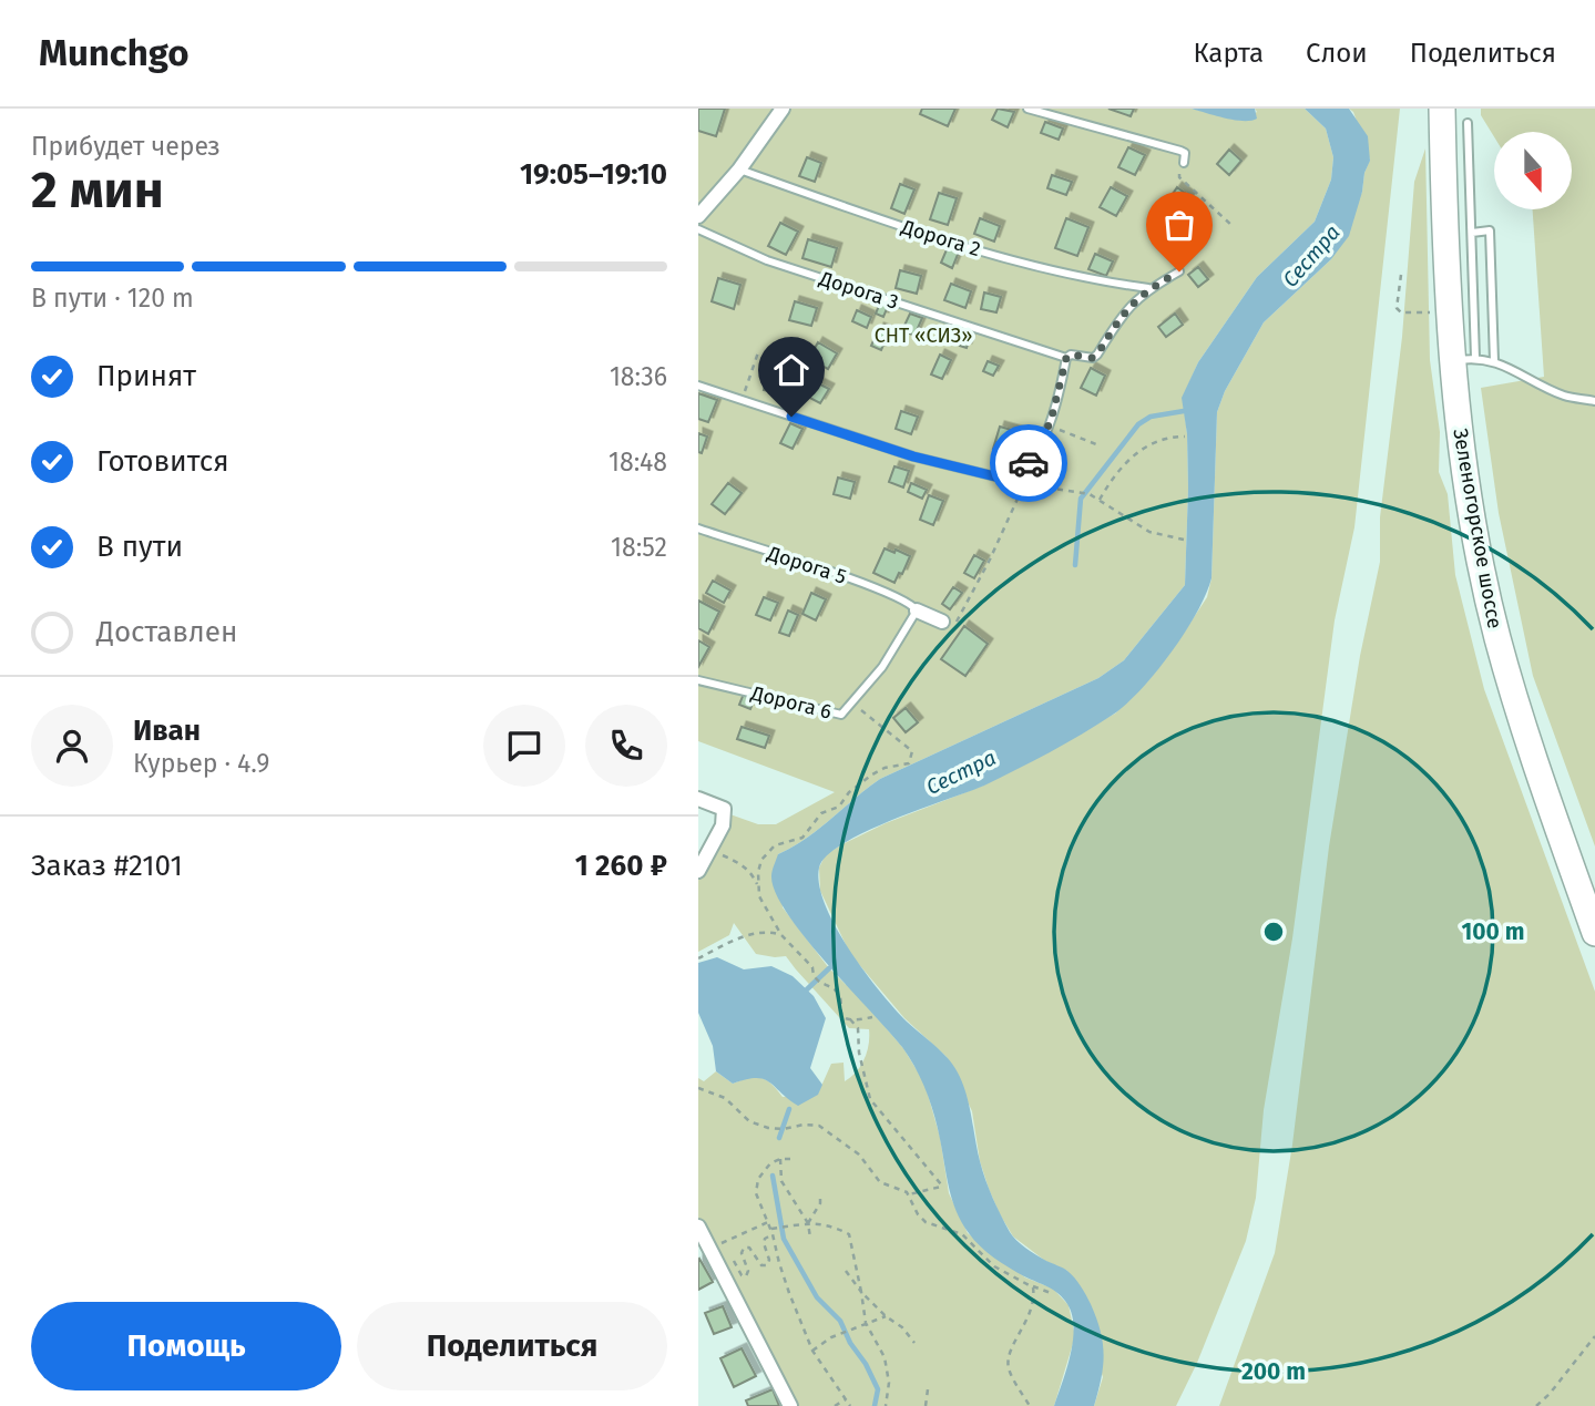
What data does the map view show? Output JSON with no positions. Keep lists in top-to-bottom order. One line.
{"streets":{"highway":["Зеленогорское шоссе"],"lane":["Дорога 2","Дорога 3","Дорога 5","Дорога 6"]},"crossings":[["Дорога 5","Дорога 6"]],"water":["Сестра"],"parks":["СНТ «СИЗ»"],"north":"bottom","page":{"header":"Munchgo","nav":["Карта","Слои","Поделиться"],"heading":["2 мин","Прибудет через","19:05–19:10"],"panel":["Иван","Курьер · 4.9","Заказ #2101","1 260 ₽"],"bar":"В пути · 120 m","list":[["Принят","18:36"],["Готовится","18:48"],["В пути","18:52"],"Доставлен"],"buttons":["Помощь","Поделиться"]},"rings":["100 m","200 m"]}
